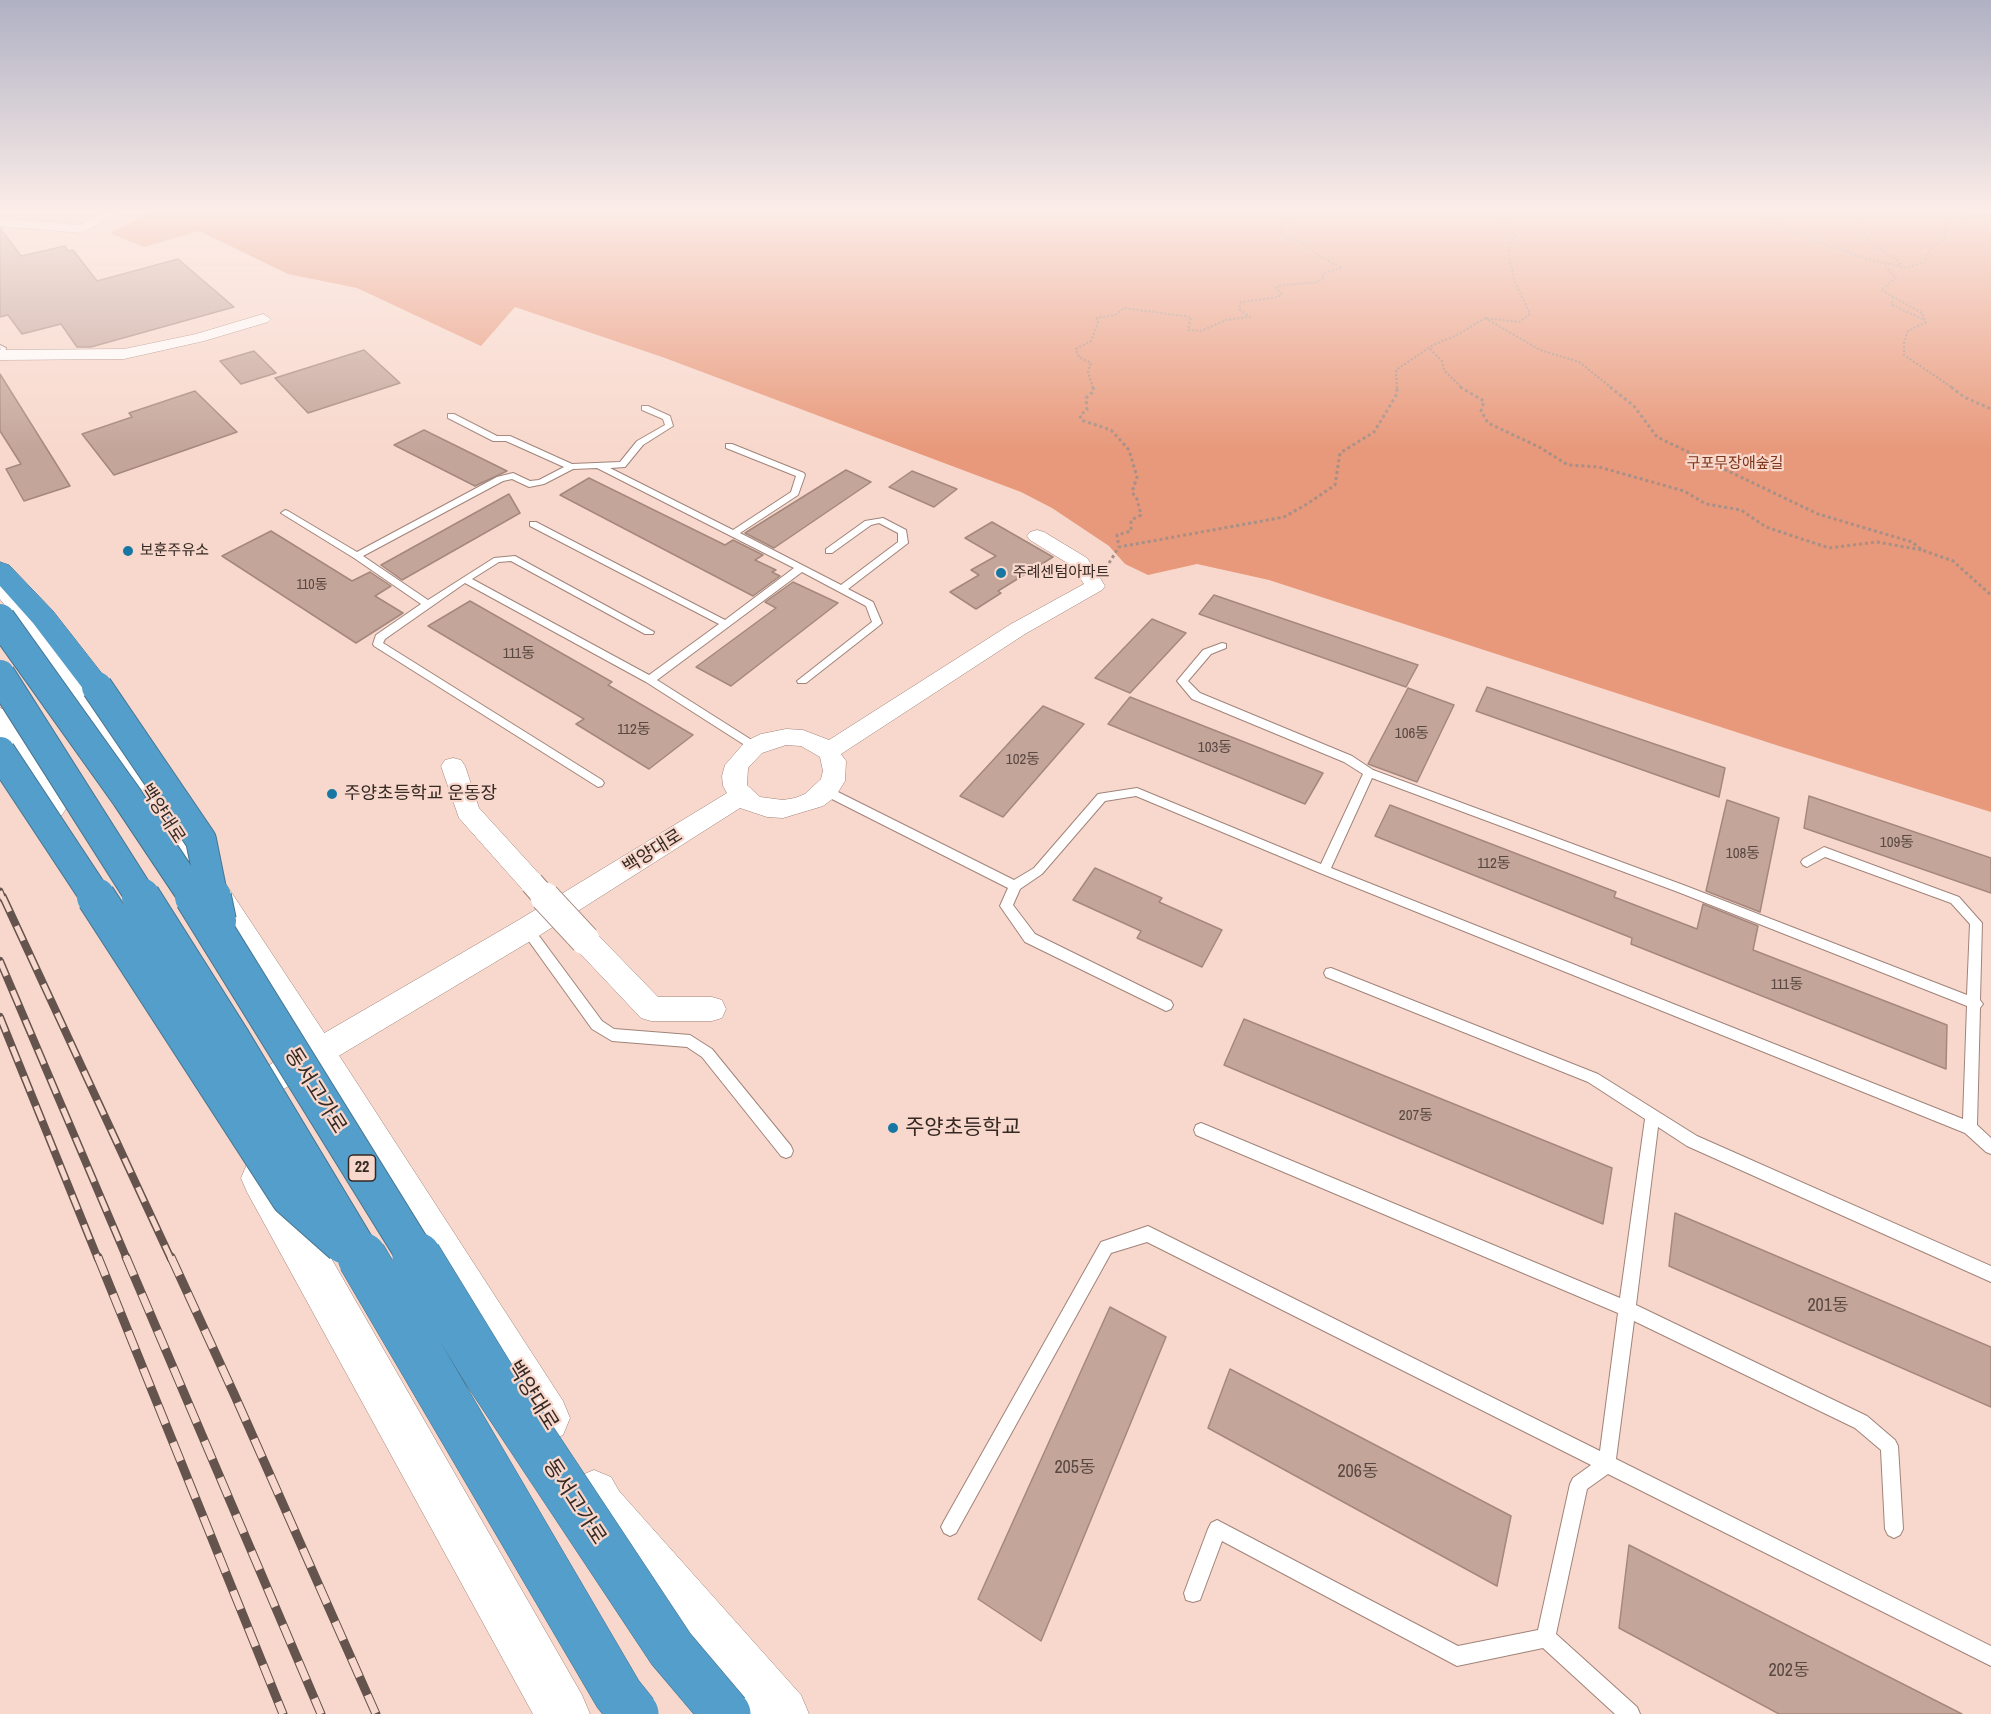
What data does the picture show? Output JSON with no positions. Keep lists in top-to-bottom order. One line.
{"streets":{"highway":["동서고가로","22"],"main road":["백양대로"]},"parks":["구포무장애숲길"],"places":["보훈주유소","주례센텀아파트","주양초등학교 운동장","주양초등학교"],"house_numbers":["110동","111동","112동","106동","103동","102동","109동","108동","112동","111동","207동","201동","205동","206동","202동"]}
